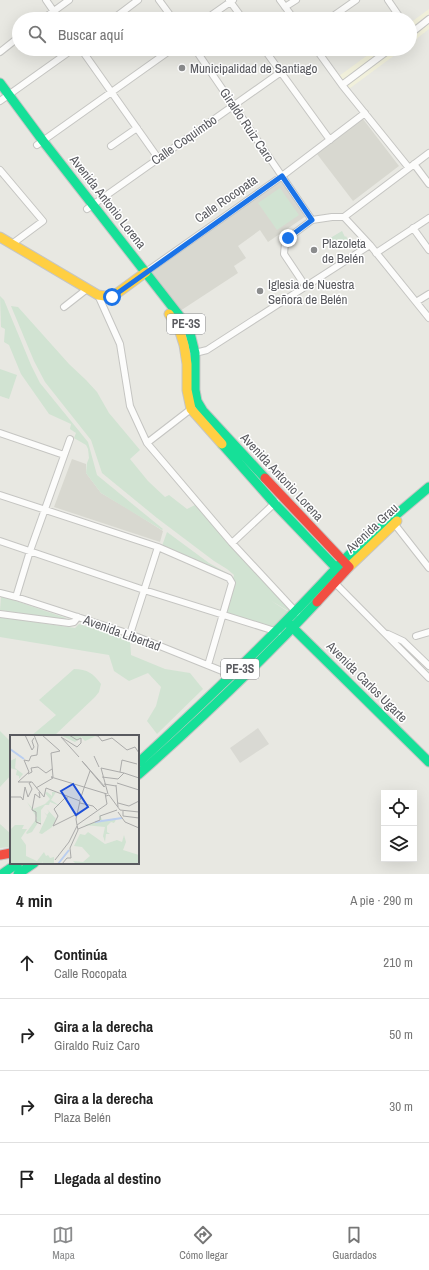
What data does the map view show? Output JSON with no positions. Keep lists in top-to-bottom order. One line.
{"streets":{"main road":["Calle Rocopata","Avenida Antonio Lorena","PE-3S","Avenida Grau","Avenida Carlos Ugarte"],"street":["Giraldo Ruiz Caro","Calle Coquimbo","Avenida Libertad"]},"crossings":[["Giraldo Ruiz Caro","Calle Coquimbo"],["Giraldo Ruiz Caro","Calle Rocopata"],["Calle Coquimbo","Avenida Antonio Lorena"],["Calle Rocopata","Avenida Antonio Lorena"],["Avenida Antonio Lorena","PE-3S"],["Avenida Antonio Lorena","Avenida Grau"],["PE-3S","Avenida Grau"],["PE-3S","Avenida Libertad"],["PE-3S","Avenida Carlos Ugarte"]],"places":["Municipalidad de Santiago","Plazoleta de Belén","Iglesia de Nuestra Señora de Belén"],"page":{"search":"Buscar aquí","heading":["4 min","A pie · 290 m"],"list":[["Continúa","Calle Rocopata","210 m"],["Gira a la derecha","Giraldo Ruiz Caro","50 m"],["Gira a la derecha","Plaza Belén","30 m"],"Llegada al destino"],"nav":["Mapa","Cómo llegar","Guardados"]}}
